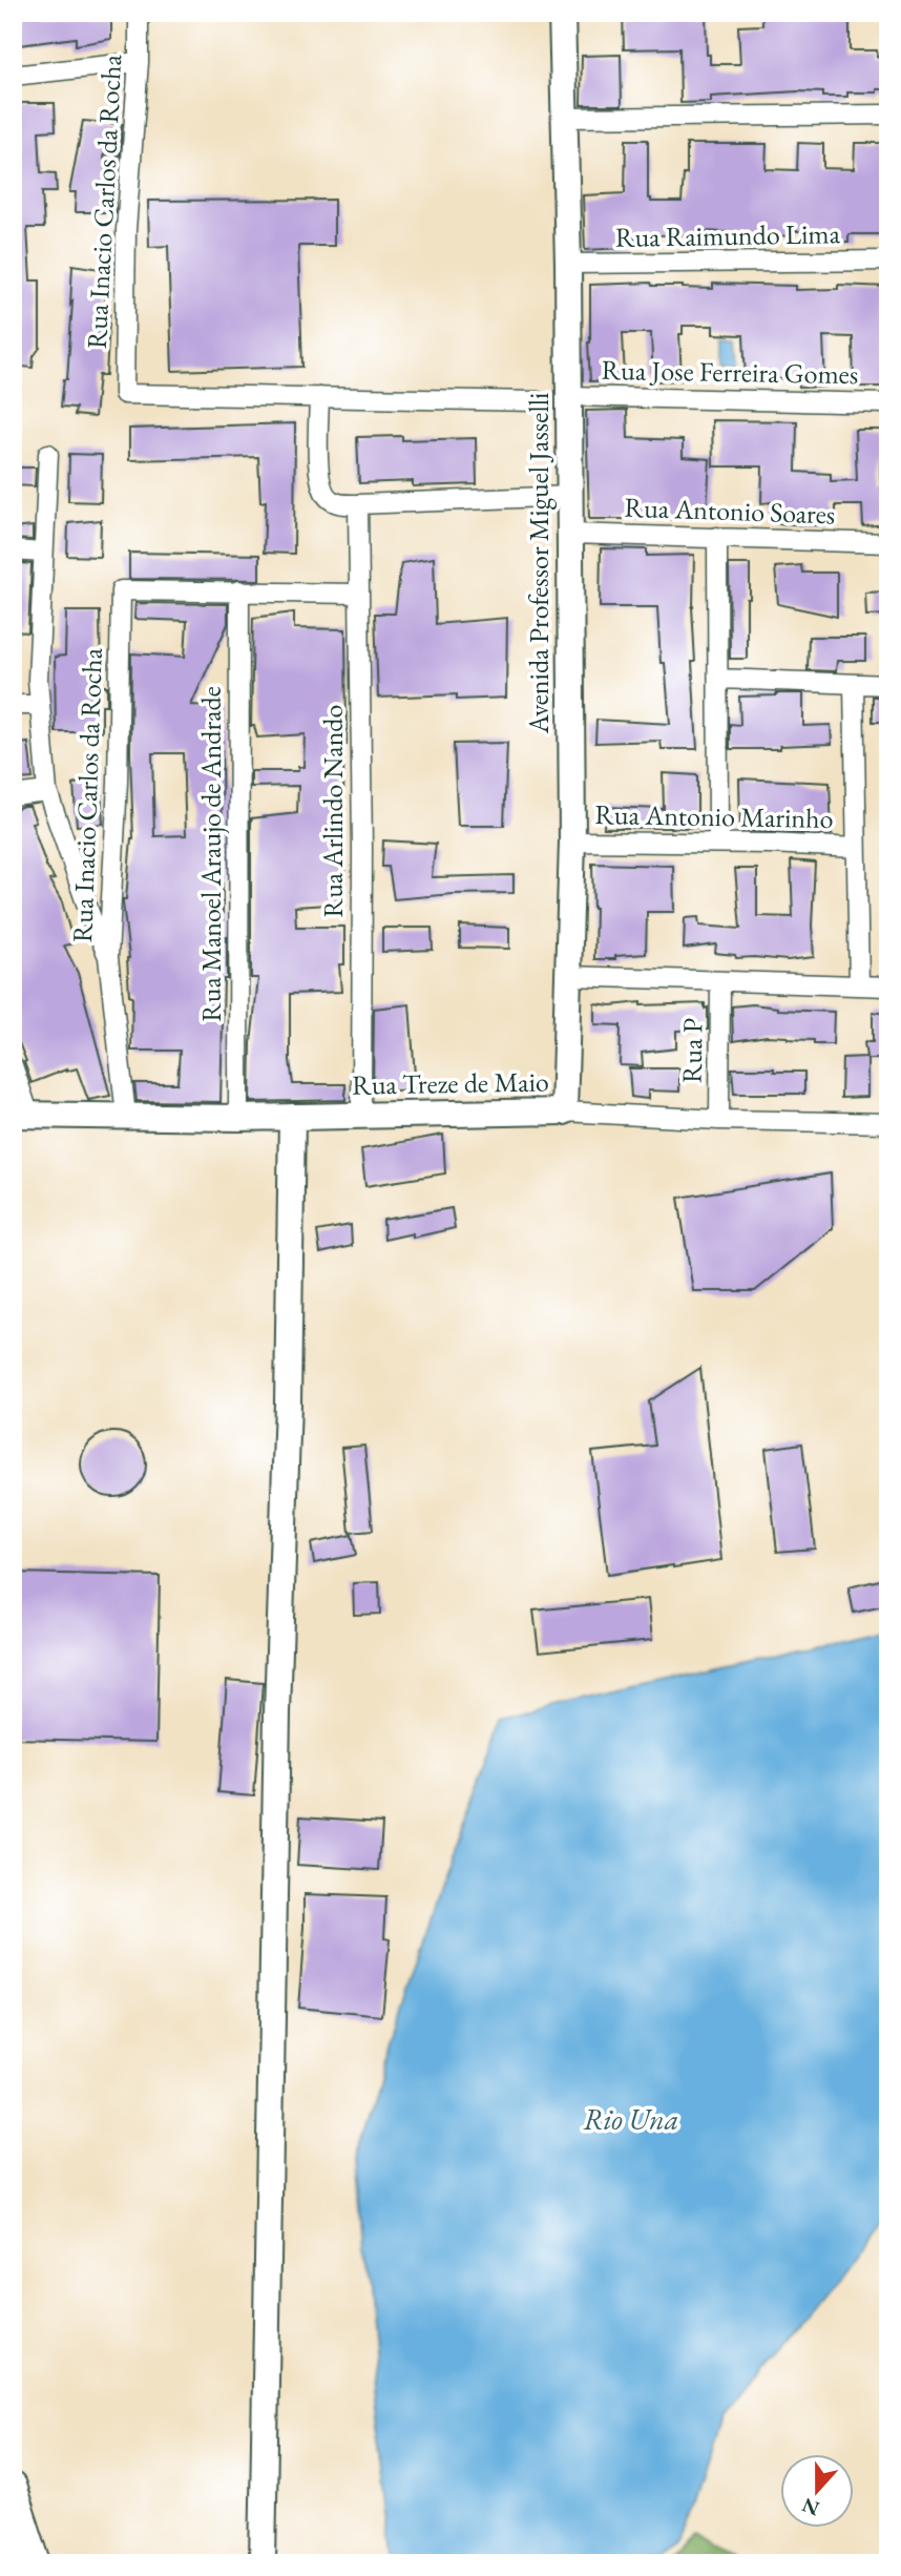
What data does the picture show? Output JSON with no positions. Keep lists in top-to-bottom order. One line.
{"streets":{"street":["Rua Inacio Carlos da Rocha","Rua Raimundo Lima","Rua Jose Ferreira Gomes","Rua Antonio Soares","Avenida Professor Miguel Jasselli","Rua Arlindo Nando","Rua Antonio Marinho","Rua Manoel Araujo de Andrade","Rua P","Rua Treze de Maio"]},"crossings":[["Rua Inacio Carlos da Rocha","Rua Manoel Araujo de Andrade"],["Rua Inacio Carlos da Rocha","Rua Treze de Maio"],["Rua Raimundo Lima","Avenida Professor Miguel Jasselli"],["Rua Jose Ferreira Gomes","Avenida Professor Miguel Jasselli"],["Rua Antonio Soares","Avenida Professor Miguel Jasselli"],["Avenida Professor Miguel Jasselli","Rua Antonio Marinho"],["Avenida Professor Miguel Jasselli","Rua Treze de Maio"],["Rua Arlindo Nando","Rua Treze de Maio"],["Rua Manoel Araujo de Andrade","Rua Treze de Maio"],["Rua P","Rua Treze de Maio"]],"water":["Rio Una"],"north":"bottom"}
